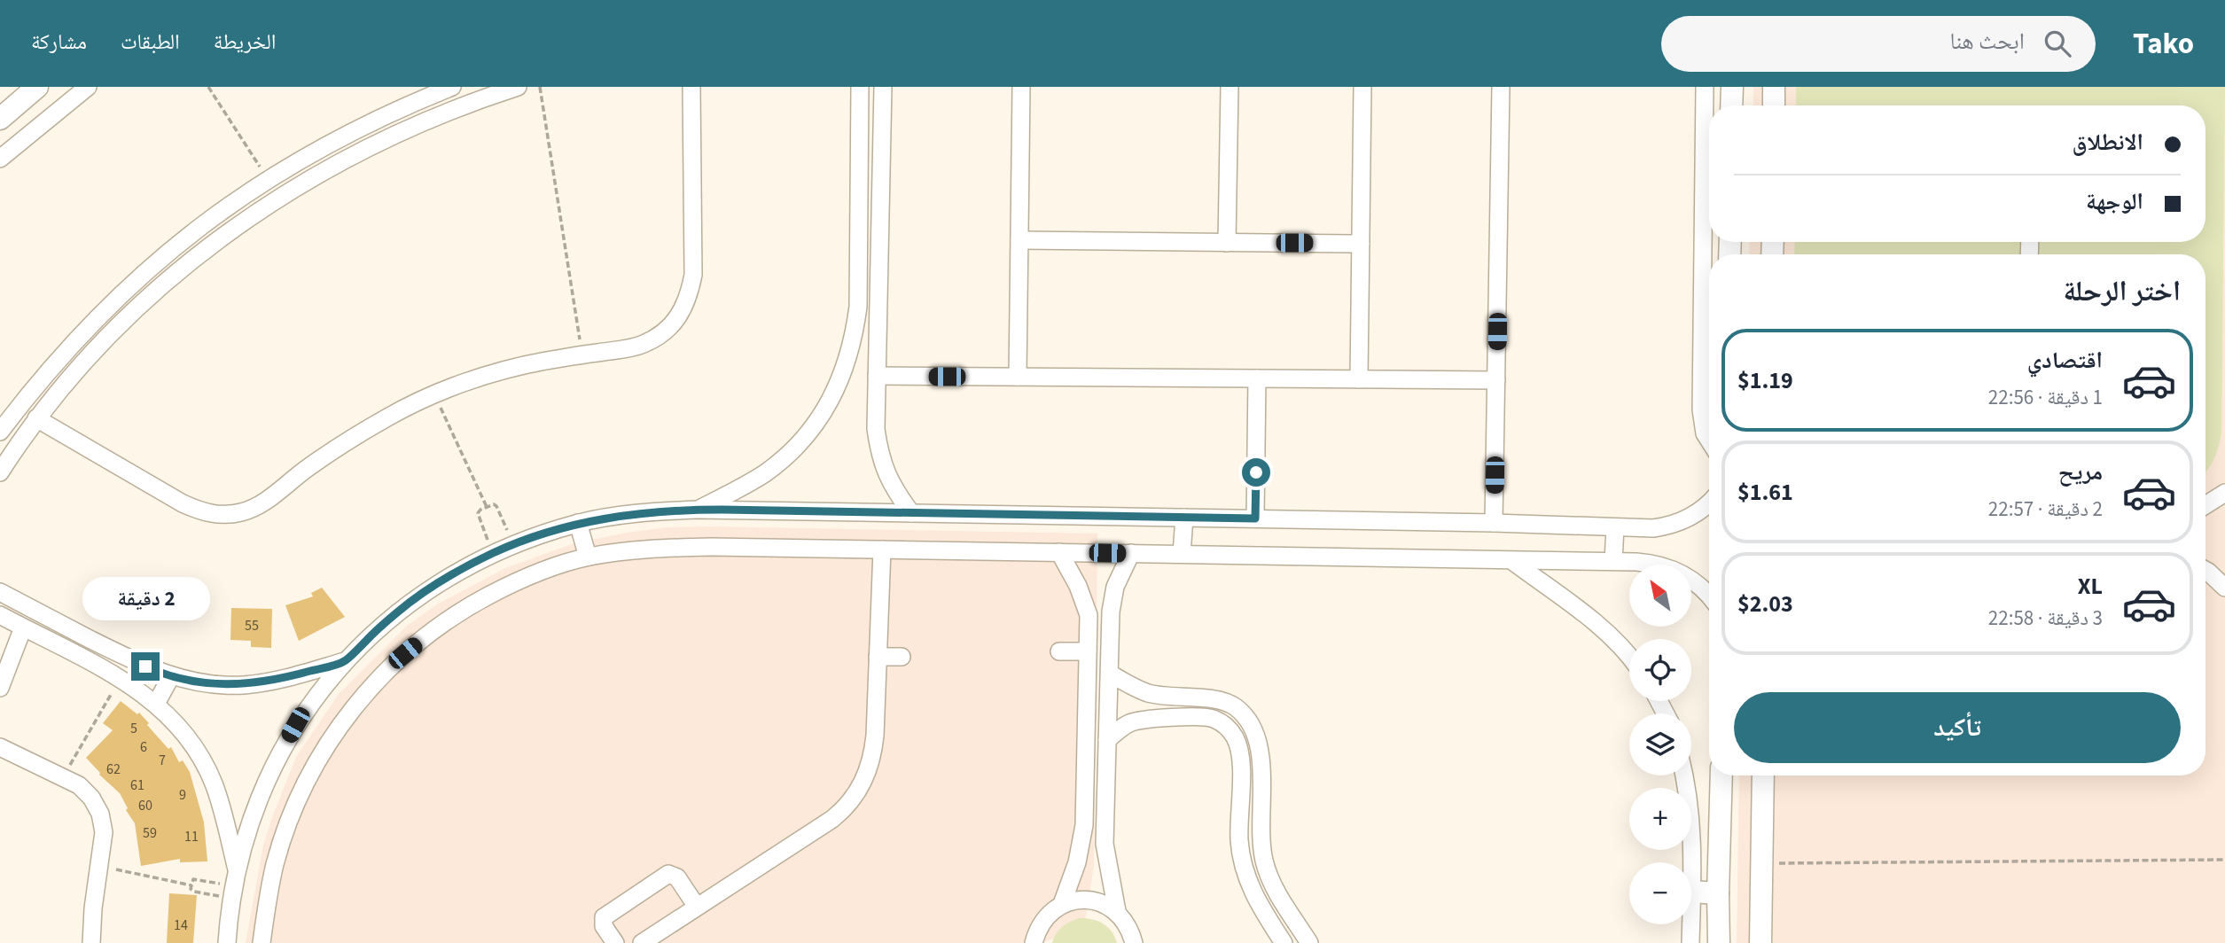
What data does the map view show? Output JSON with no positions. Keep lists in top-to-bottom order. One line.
{"house_numbers":["55","5","6","7","62","61","9","60","59","11","14"],"north":"top left","page":{"header":"Tako","search":"ابحث هنا","nav":["الخريطة","الطبقات","مشاركة"],"banner":["الانطلاق","الوجهة"],"heading":"اختر الرحلة","list":[{"name":"اقتصادي","note":"1 دقيقة · 22:56","value":"$1.19"},{"name":"مريح","note":"2 دقيقة · 22:57","value":"$1.61"},{"name":"XL","note":"3 دقيقة · 22:58","value":"$2.03"}],"map_buttons":["+","−"],"bubble":"2 دقيقة","buttons":"تأكيد"}}
